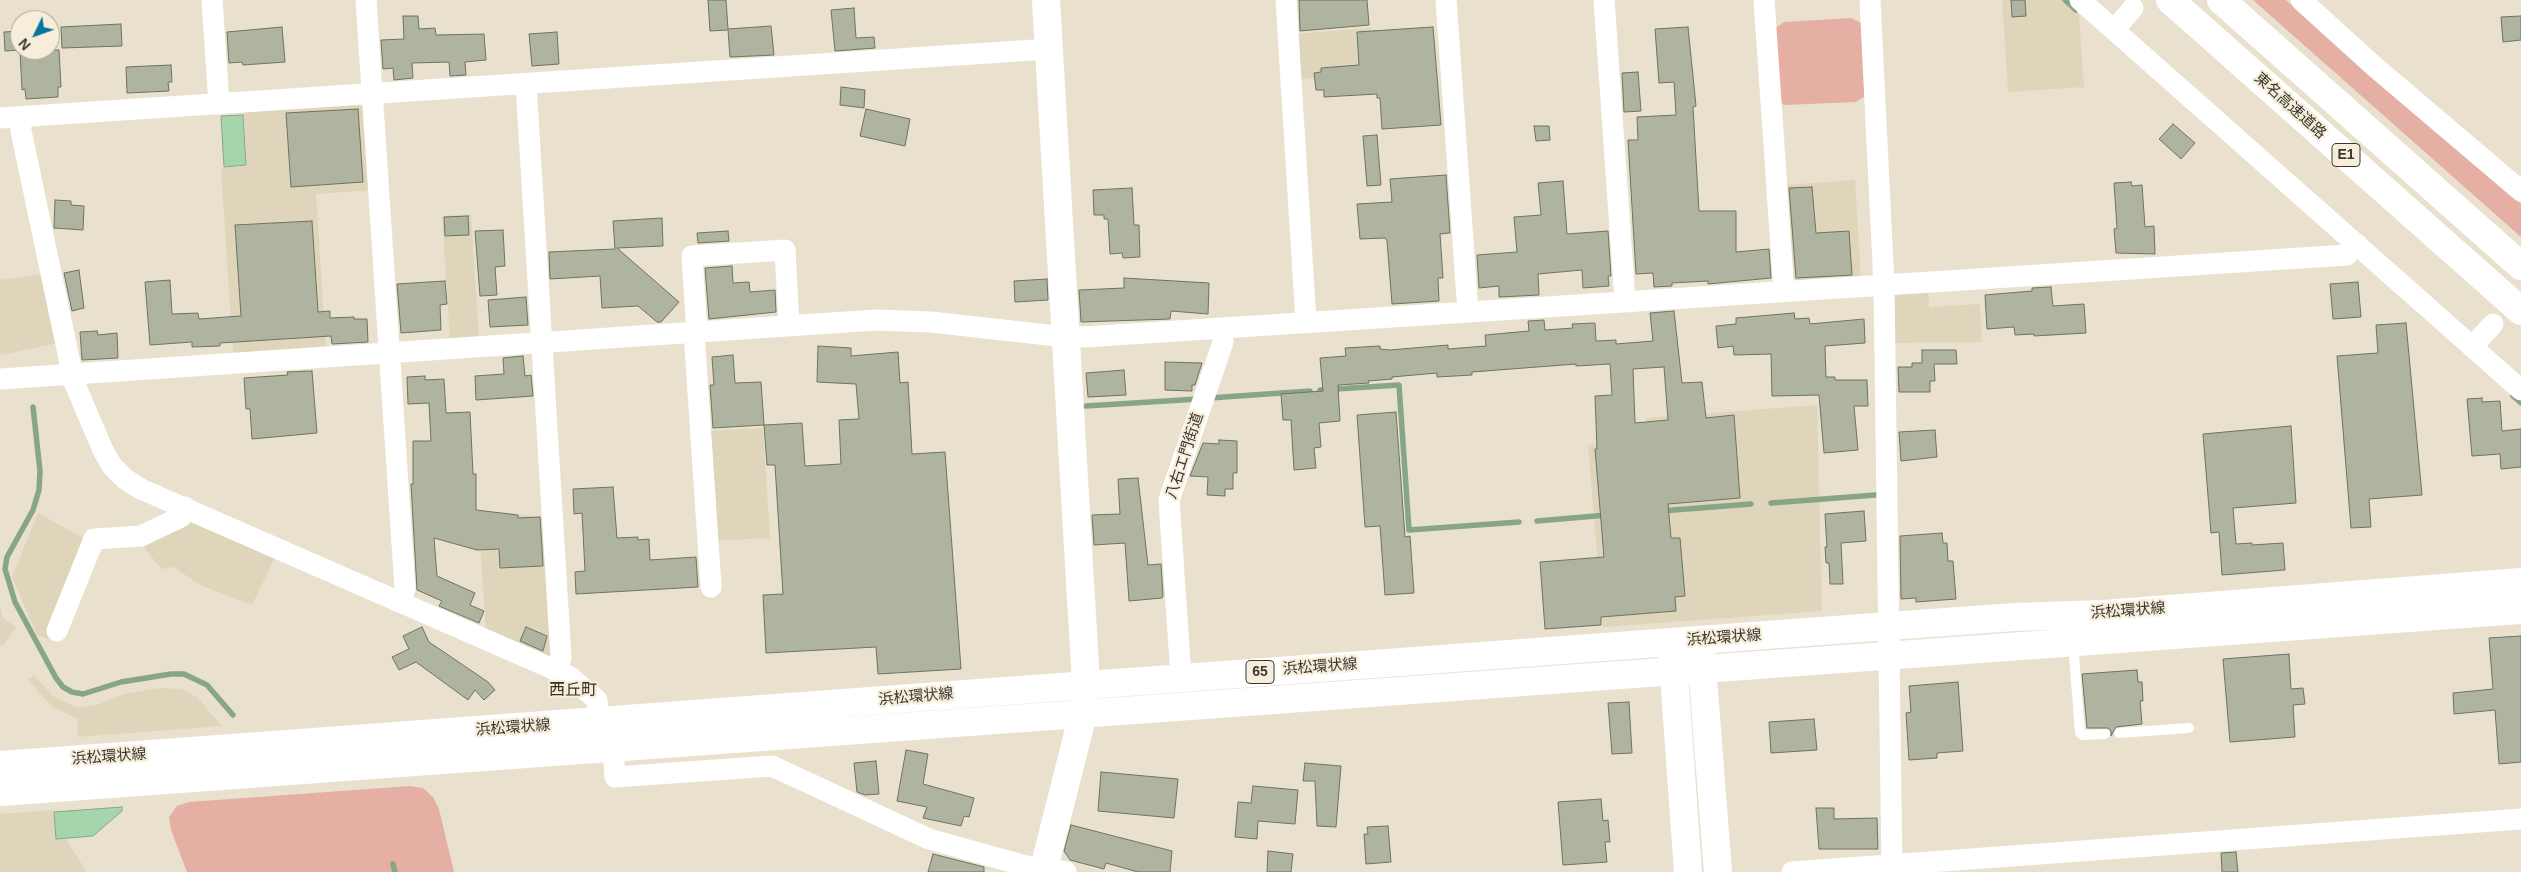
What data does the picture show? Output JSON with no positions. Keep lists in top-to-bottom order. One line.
{"streets":{"main road":["東名高速道路","E1","浜松環状線","65"],"street":["八右エ門街道"]},"crossings":[["八右エ門街道","浜松環状線"]],"districts":["西丘町"],"north":"bottom left"}
